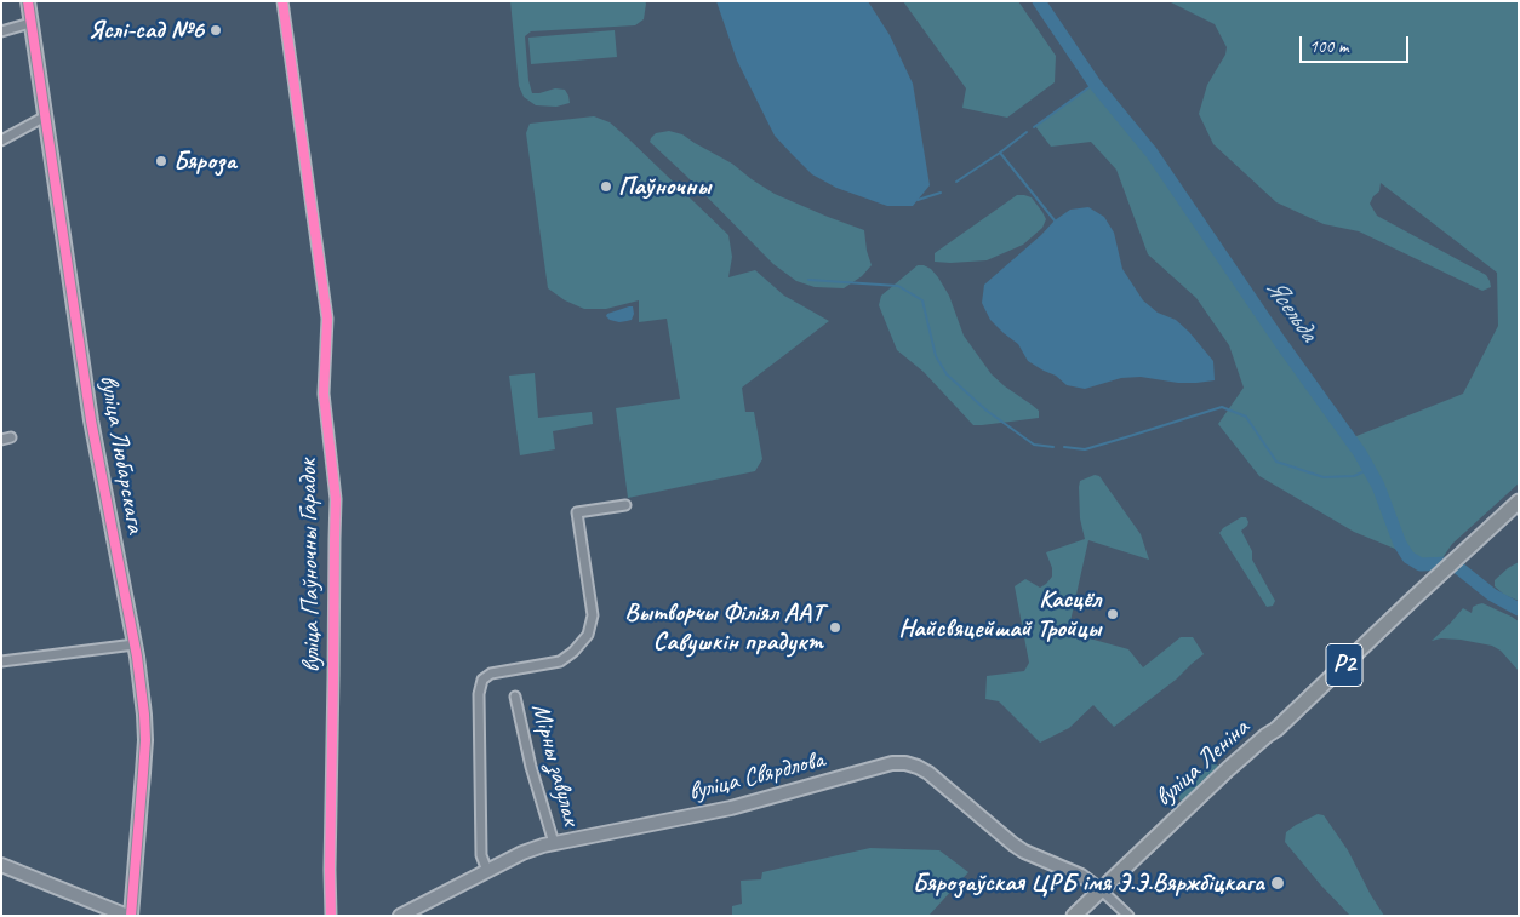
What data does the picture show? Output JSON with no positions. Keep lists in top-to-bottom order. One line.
{"streets":{"main road":["Р2","вуліца Леніна"],"street":["вуліца Любарскага","вуліца Паўночны Гарадок","Мірны завулак","вуліца Свярдлова"]},"crossings":[["вуліца Леніна","вуліца Свярдлова"],["Мірны завулак","вуліца Свярдлова"]],"water":["Ясельда"],"places":["Яслі-сад №6","Бяроза","Паўночны","Касцёл Найсвяцейшай Тройцы","Вытворчы Філіял ААТ Савушкін прадукт","Бярозаўская ЦРБ імя Э.Э.Вяржбіцкага"],"scale_bar":"100 m"}
